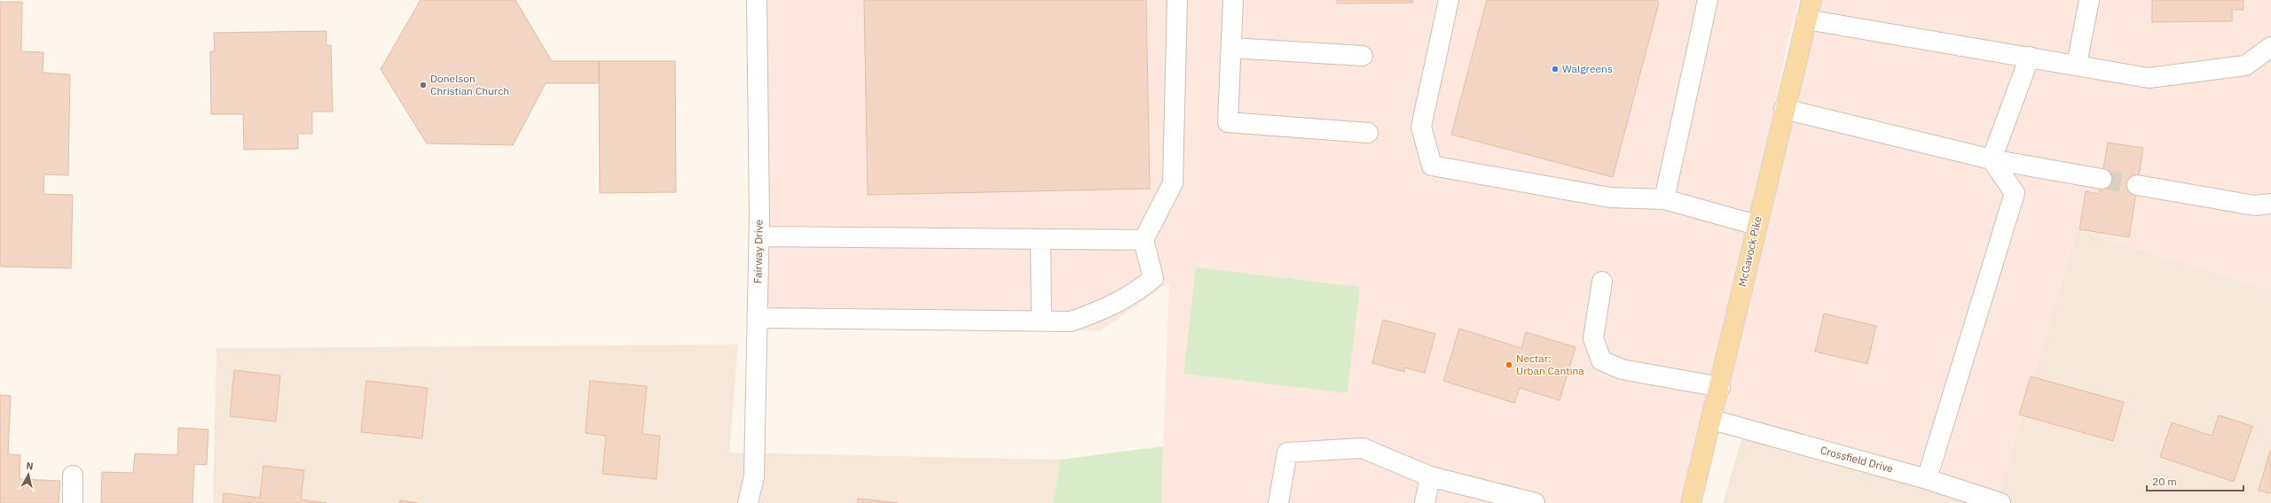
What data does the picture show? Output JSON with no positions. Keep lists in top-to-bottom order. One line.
{"streets":{"main road":["McGavock Pike"],"street":["Fairway Drive","Crossfield Drive"]},"crossings":[["McGavock Pike","Crossfield Drive"]],"places":["Walgreens","Donelson Christian Church","Nectar: Urban Cantina"],"scale_bar":"20 m","north":"top"}
